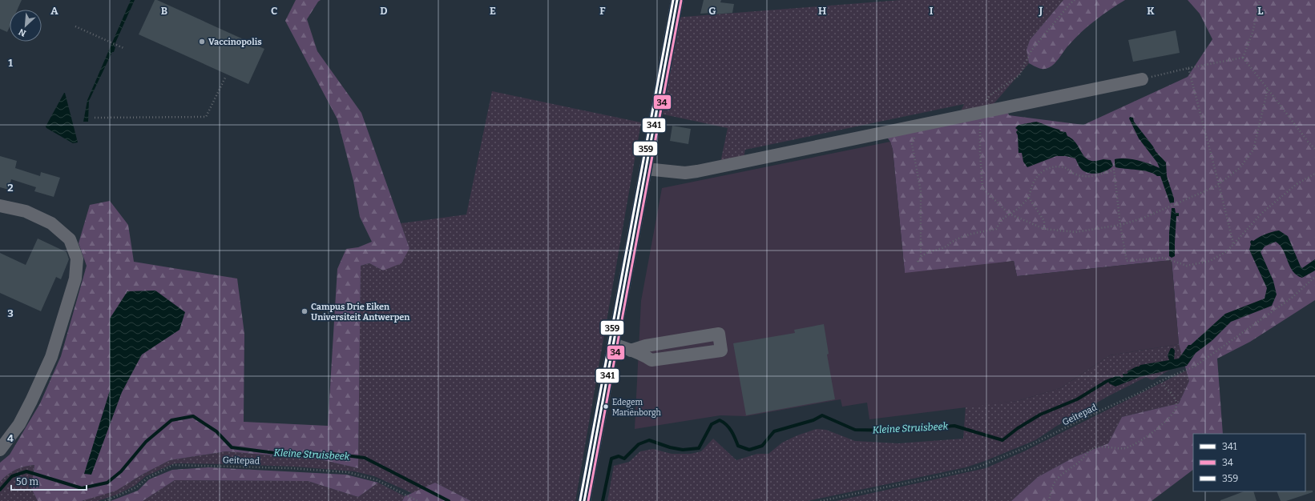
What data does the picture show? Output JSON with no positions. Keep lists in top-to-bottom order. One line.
{"streets":{"path":["Geitepad"]},"water":["Kleine Struisbeek"],"places":["Vaccinopolis","Campus Drie Eiken Universiteit Antwerpen","Edegem Mariënborgh"],"lines":["transit line 341","transit line 359","transit line 34"],"legend":["341","34","359"],"scale_bar":"50 m","north":"bottom left","grid":{"columns":["A","B","C","D","E","F","G","H","I","J","K","L"],"rows":["1","2","3","4"]}}
